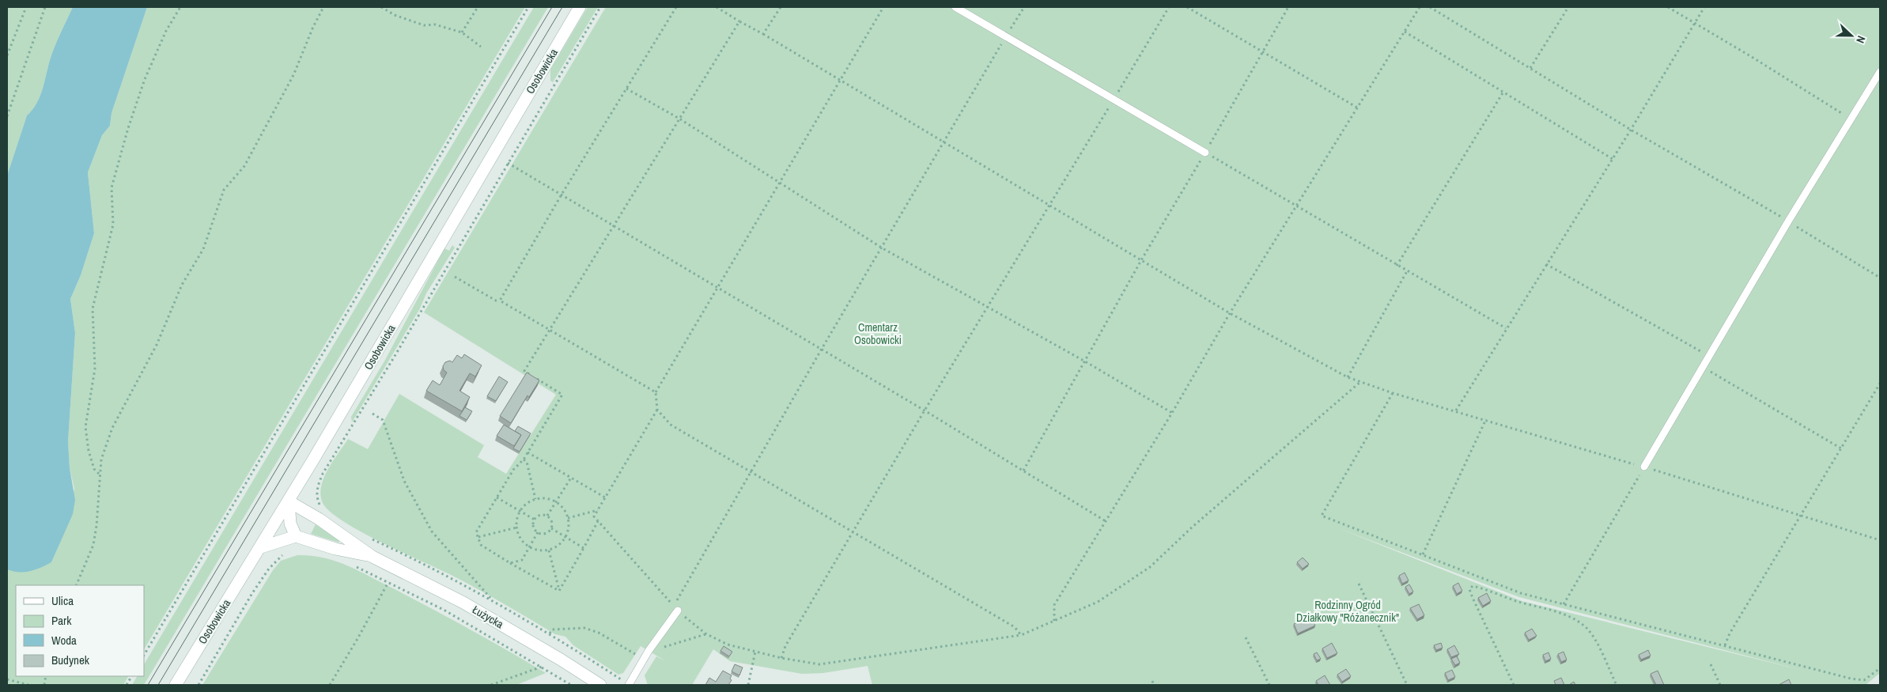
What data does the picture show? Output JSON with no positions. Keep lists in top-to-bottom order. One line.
{"streets":{"street":["Osobowicka","Łużycka"]},"crossings":[["Osobowicka","Łużycka"]],"parks":["Cmentarz Osobowicki","Rodzinny Ogród Działkowy \"Różanecznik\""],"legend":["Ulica","Park","Woda","Budynek"],"north":"right"}
